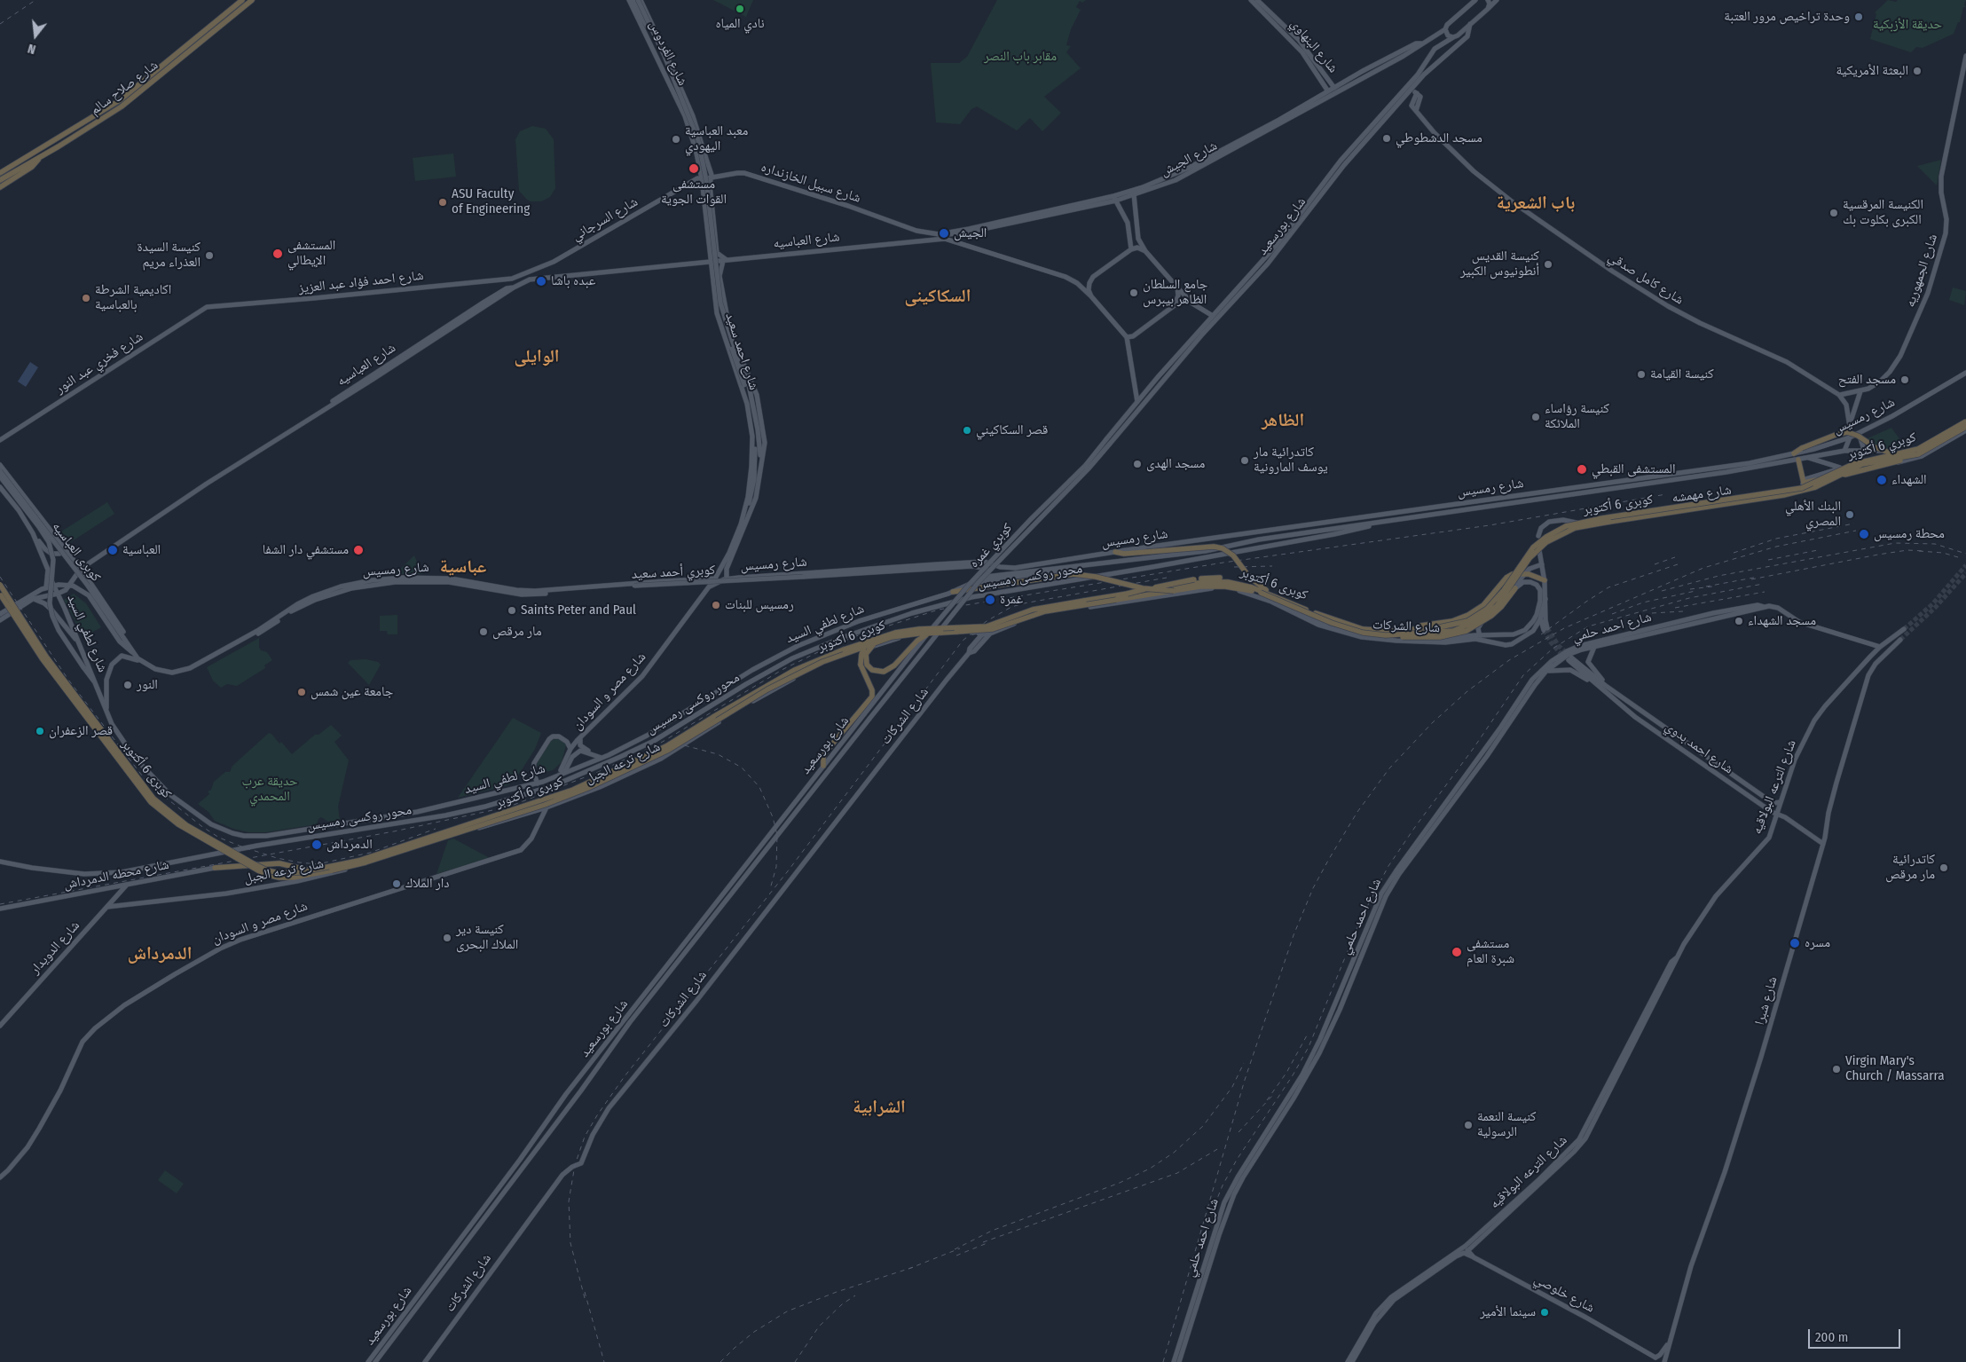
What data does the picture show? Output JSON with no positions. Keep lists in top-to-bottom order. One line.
{"streets":{"highway":["شارع صلاح سالم","كوبري 6 أكتوبر","كوبرى 6 أكتوبر"],"main road":["شارع البنهاوي","شارع الفردوس","شارع الجيش","شارع سبيل الخازنداره","شارع السرجاني","شارع بورسعيد","شارع العباسيه","شارع الجمهوريه","شارع كامل صدقي","شارع احمد فؤاد عبد العزيز","شارع احمد سعيد","شارع فخري عبد النور","شارع رمسيس","شارع مهمشه","كوبري غمره","كوبرى العباسيه","كوبري أحمد سعيد","محور روكسى رمسيس","شارع لطفي السيد","شارع الشركات","شارع احمد حلمي","شارع مصر و السودان","شارع احمد بدوي","شارع ترعه الجبل","شارع الترعه البولاقيه","شارع محطه الدمرداش","شارع الدويدار","شارع شبرا","شارع خلوصي"]},"crossings":[["شارع البنهاوي","شارع الجيش"],["شارع الفردوس","شارع سبيل الخازنداره"],["شارع الفردوس","شارع احمد سعيد"],["شارع الجيش","شارع سبيل الخازنداره"],["شارع سبيل الخازنداره","شارع السرجاني"],["شارع سبيل الخازنداره","شارع احمد سعيد"],["شارع السرجاني","شارع احمد فؤاد عبد العزيز"],["شارع السرجاني","شارع احمد سعيد"],["شارع بورسعيد","شارع كامل صدقي"],["شارع بورسعيد","كوبري غمره"],["شارع العباسيه","شارع احمد سعيد"],["شارع العباسيه","شارع رمسيس"],["شارع الجمهوريه","شارع كامل صدقي"],["شارع احمد فؤاد عبد العزيز","شارع فخري عبد النور"],["شارع احمد سعيد","شارع رمسيس"],["شارع احمد سعيد","شارع مصر و السودان"],["شارع رمسيس","كوبرى العباسيه"],["شارع رمسيس","كوبري أحمد سعيد"],["شارع رمسيس","محور روكسى رمسيس"],["شارع رمسيس","شارع لطفي السيد"],["شارع رمسيس","شارع مصر و السودان"],["كوبري 6 أكتوبر","كوبرى 6 أكتوبر"],["كوبرى العباسيه","شارع لطفي السيد"],["شارع لطفي السيد","شارع مصر و السودان"],["شارع الشركات","شارع ترعه الجبل"],["شارع احمد حلمي","شارع الترعه البولاقيه"],["شارع مصر و السودان","شارع ترعه الجبل"],["شارع احمد بدوي","شارع الترعه البولاقيه"],["شارع احمد بدوي","شارع شبرا"],["شارع ترعه الجبل","شارع الدويدار"],["شارع الترعه البولاقيه","شارع خلوصي"],["شارع محطه الدمرداش","شارع الدويدار"],["شارع شبرا","شارع خلوصي"]],"districts":["باب الشعرية","السكاكينى","الوايلى","الظاهر","عباسية","الدمرداش","الشرابية"],"parks":["حديقة الأزبكية","مقابر باب النصر","حديقة عرب المحمدي"],"places":["نادي المياه","وحدة تراخيص مرور العتبة","البعثة الأمريكية","مسجد الدشطوطي","معبد العباسية اليهودي","مستشفى القوات الجوية","ASU Faculty of Engineering","الكنيسة المرقسية الكبرى بكلوت بك","الجيش","المستشفى الإيطالي","كنيسة السيدة العذراء مريم","كنيسة القديس أنطونيوس الكبير","عبده باشا","جامع السلطان الظاهر بيبرس","اكاديمية الشرطة بالعباسية","كنيسة القيامة","مسجد الفتح","كنيسة رؤاساء الملائكة","قصر السكاكيني","كاتدرائية مار يوسف المارونية","مسجد الهدى","المستشفى القبطي","الشهداء","البنك الأهلي المصري","محطة رمسيس","العباسية","مستشفي دار الشفا","غمرة","رمسيس للبنات","Saints Peter and Paul","مسجد الشهداء","مار مرقص","النور","جامعة عين شمس","قصر الزعفران","الدمرداش","كاتدرائية مار مرقص","دار الملاك","كنيسة دير الملاك البحرى","مسره","مستشفى شبرة العام","Virgin Mary's Church / Massarra","كنيسة النعمة الرسولية","سينما الأمير"],"scale_bar":"200 m","north":"bottom"}
